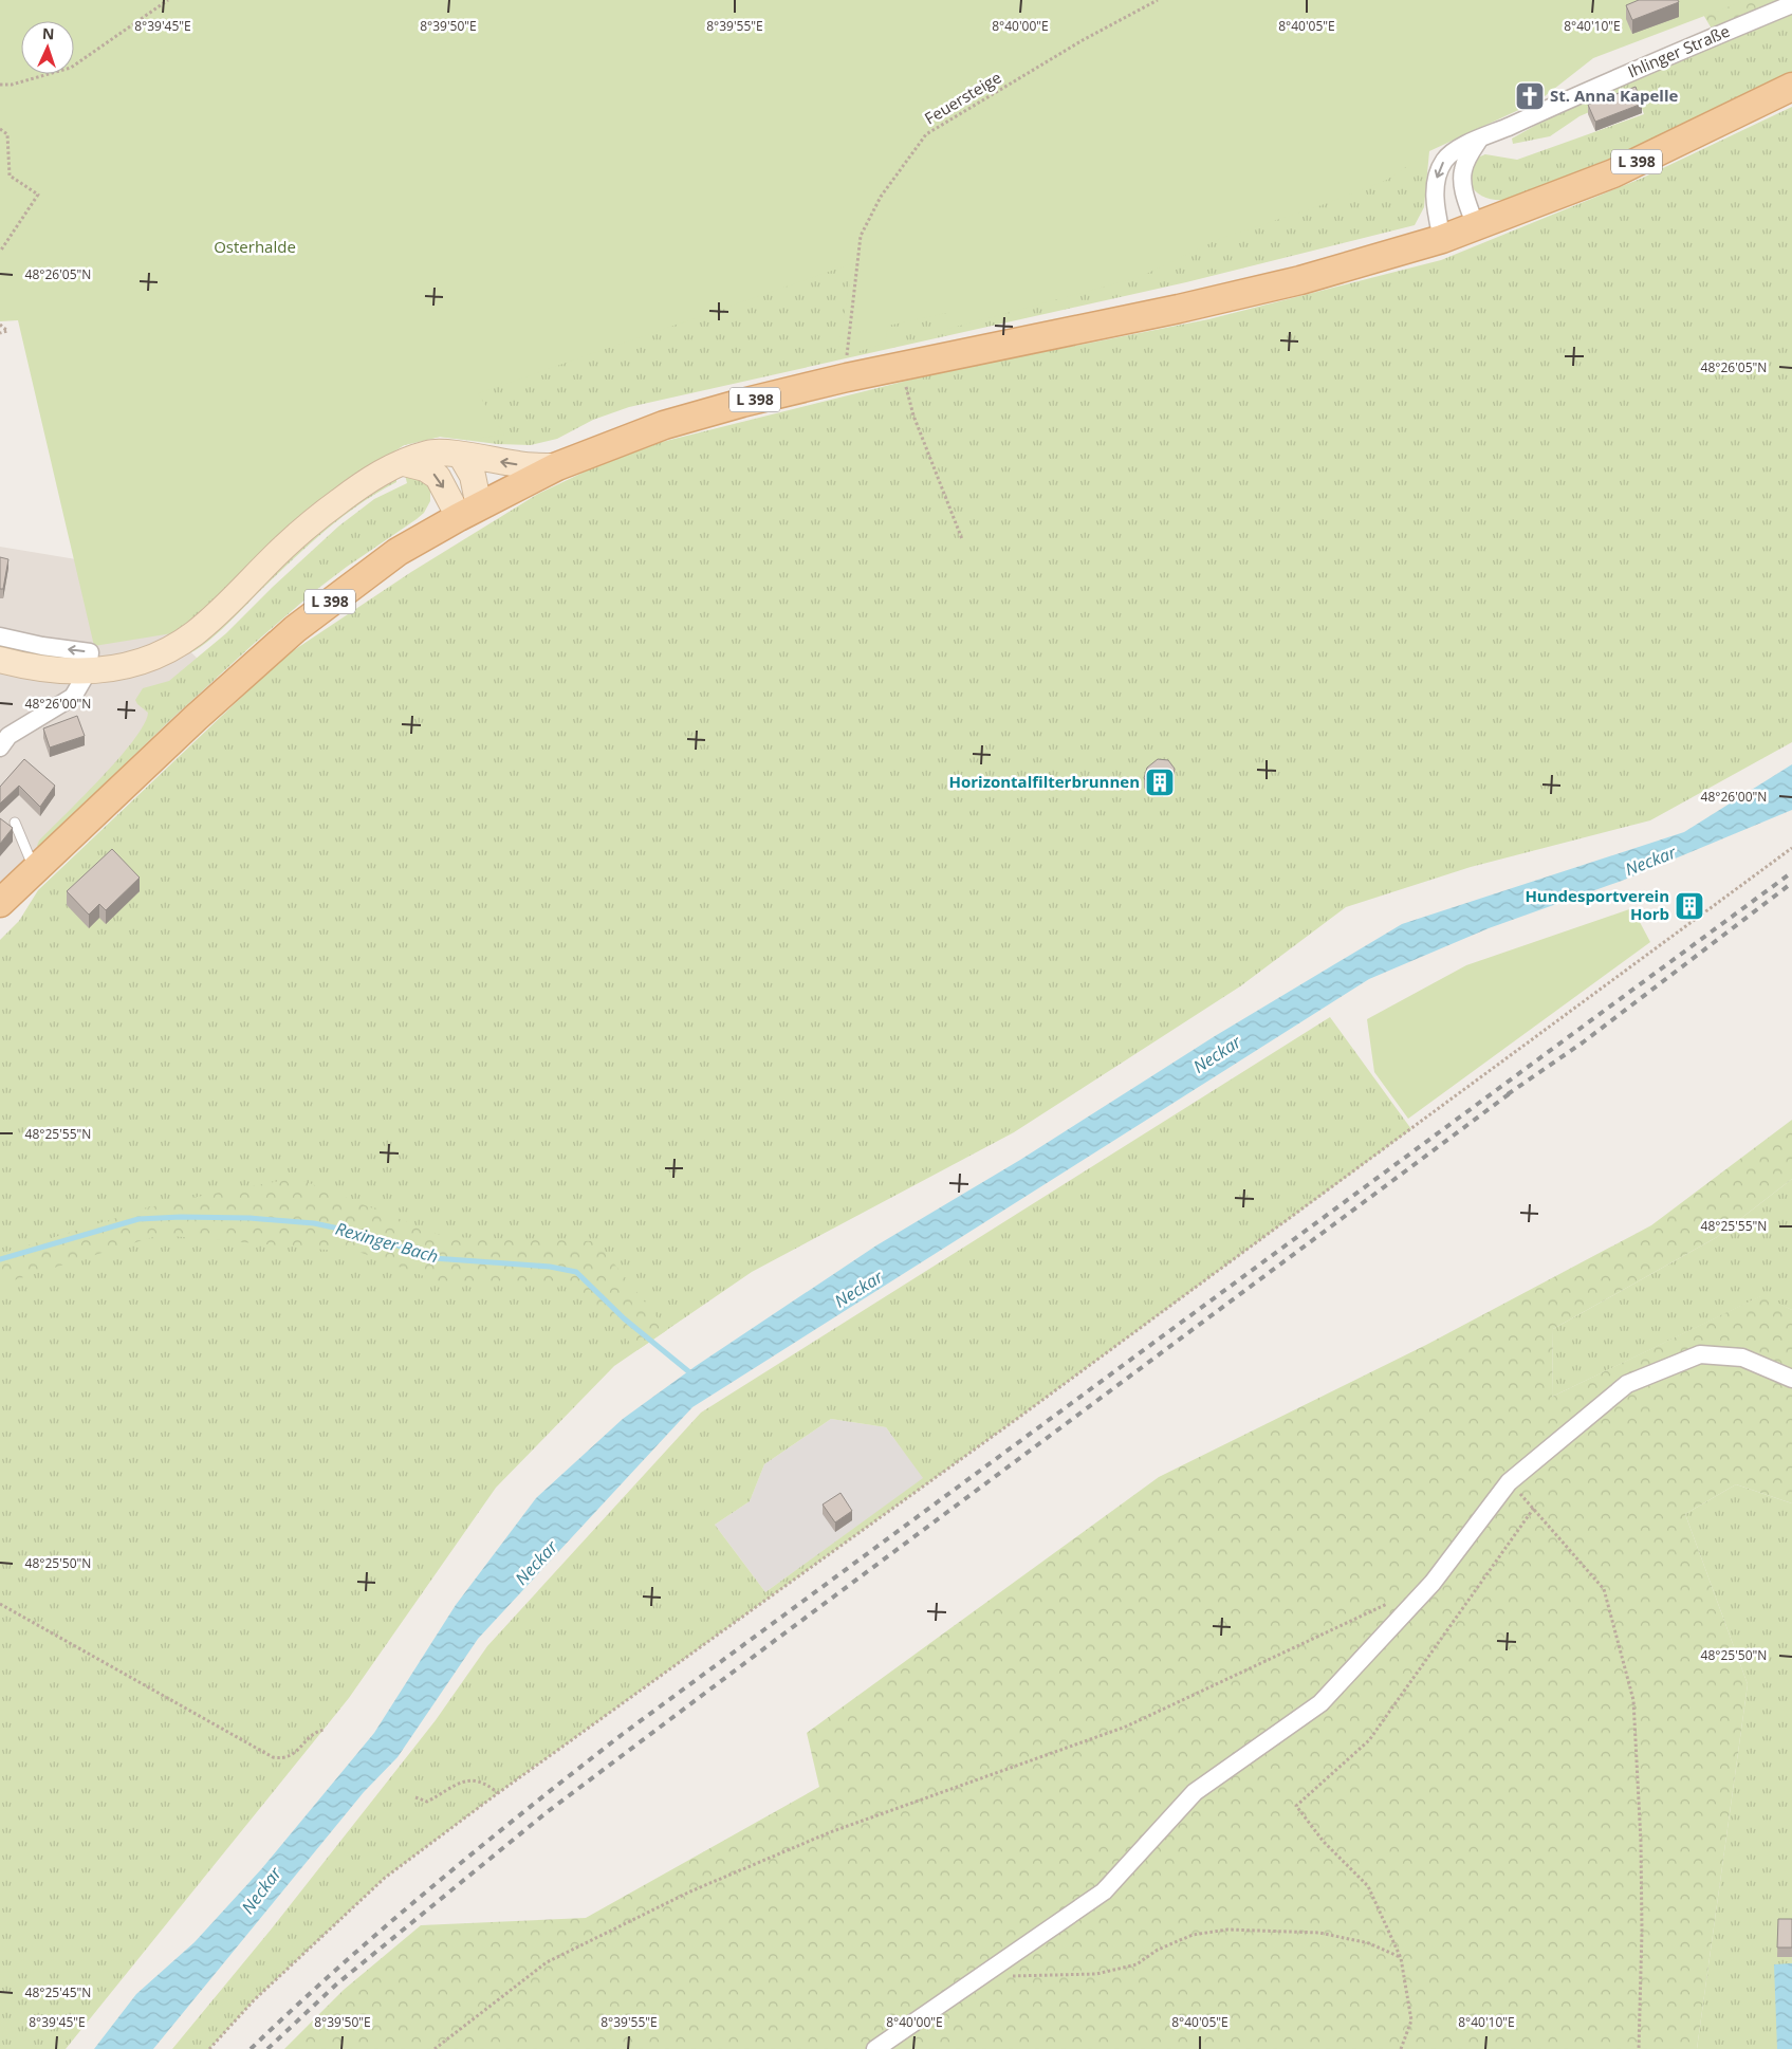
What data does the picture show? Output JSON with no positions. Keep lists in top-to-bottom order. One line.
{"streets":{"main road":["L 398"],"street":["Ihlinger Straße"],"path":["Feuersteige"]},"crossings":[["Ihlinger Straße","L 398"],["Feuersteige","L 398"]],"water":["Neckar","Rexinger Bach"],"parks":["Osterhalde"],"places":{"church":["St. Anna Kapelle"],"building":["Horizontalfilterbrunnen","Hundesportverein Horb"]},"north":"top","coordinates":["8°39'45\"E","8°39'50\"E","8°39'55\"E","8°40'00\"E","8°40'05\"E","8°40'10\"E","48°26'05\"N","48°26'00\"N","48°25'55\"N","48°25'50\"N","48°25'45\"N"]}
